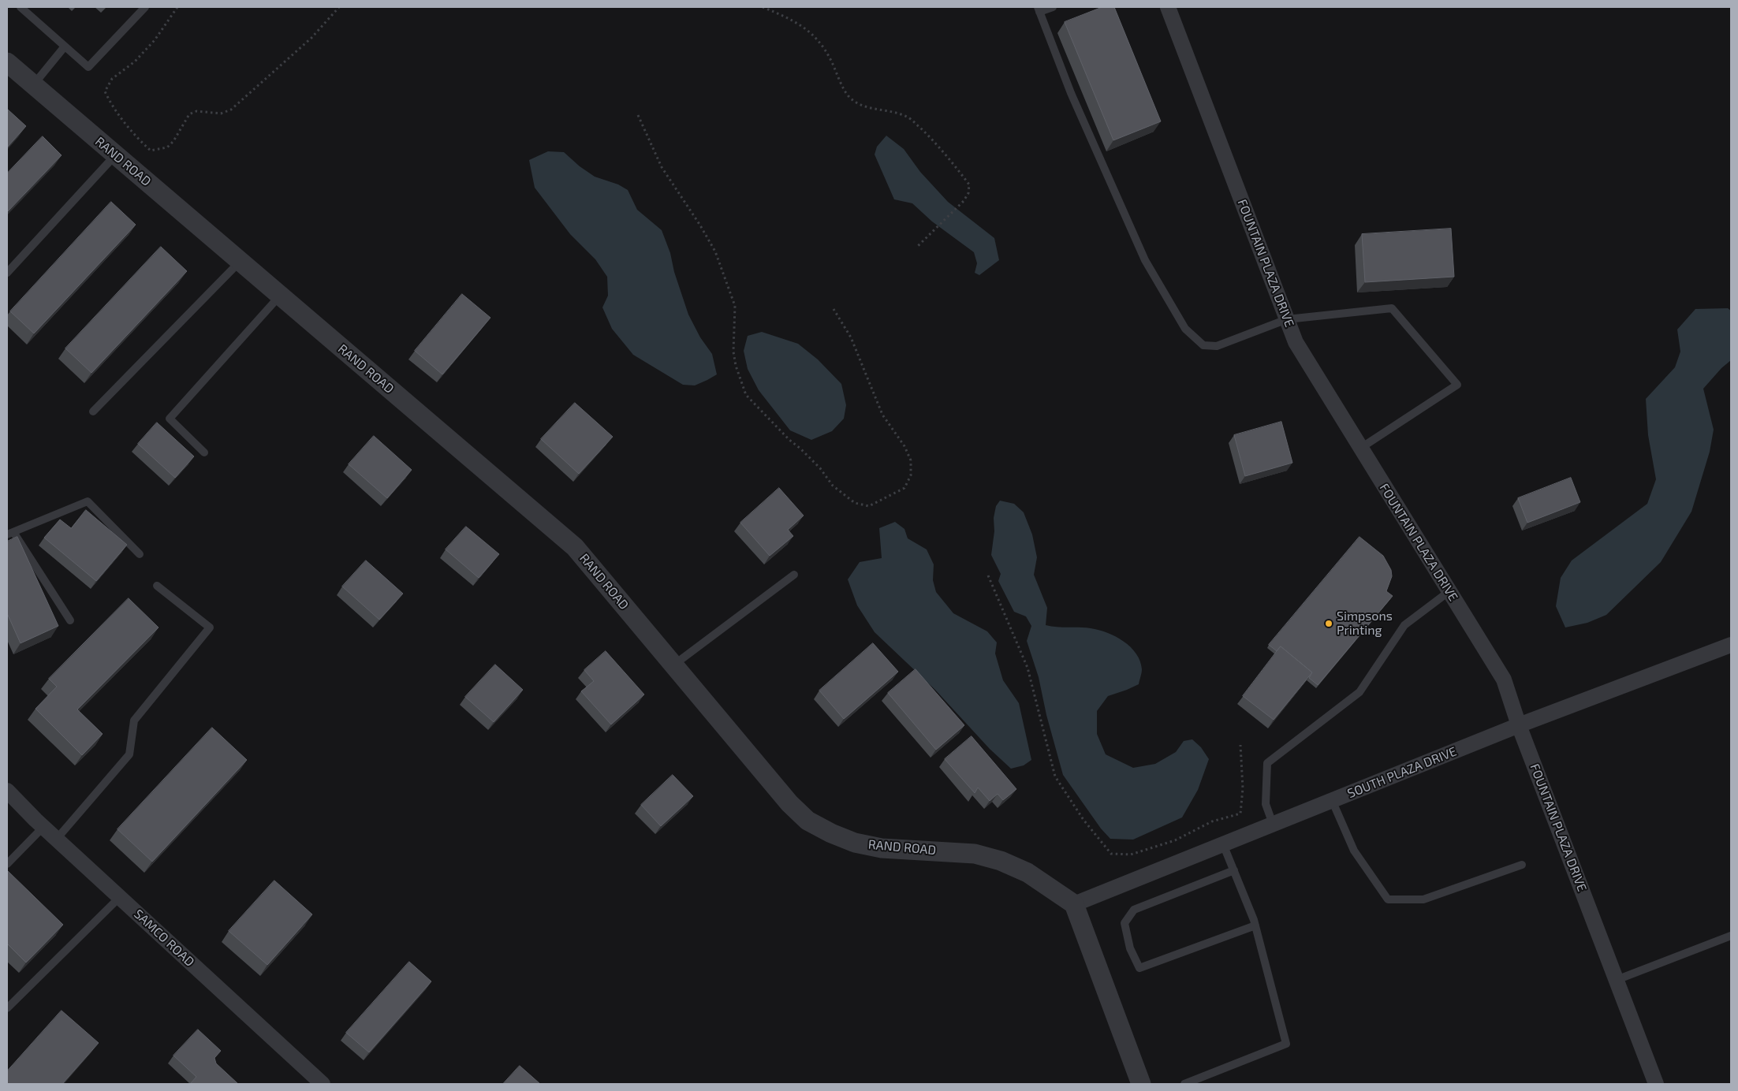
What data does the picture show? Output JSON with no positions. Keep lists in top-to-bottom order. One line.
{"streets":{"street":["RAND ROAD","FOUNTAIN PLAZA DRIVE","SOUTH PLAZA DRIVE","SAMCO ROAD"]},"crossings":[["RAND ROAD","SOUTH PLAZA DRIVE"],["FOUNTAIN PLAZA DRIVE","SOUTH PLAZA DRIVE"]],"places":["Simpsons Printing"]}
